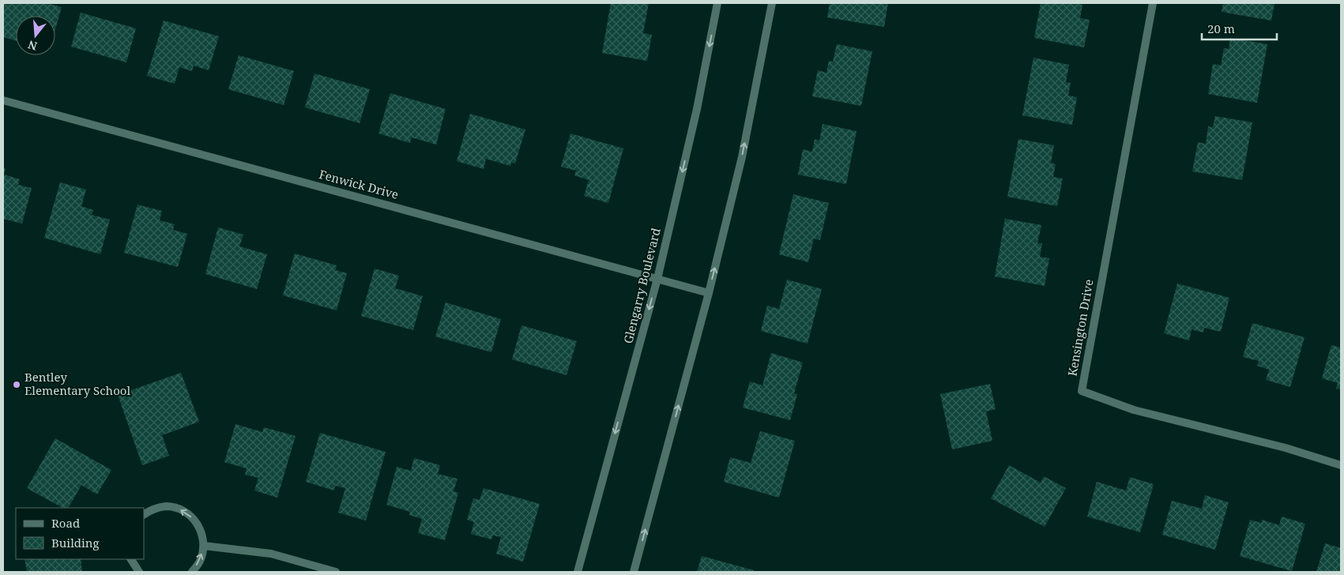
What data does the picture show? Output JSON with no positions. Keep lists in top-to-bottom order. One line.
{"streets":{"street":["Fenwick Drive","Glengarry Boulevard","Kensington Drive"]},"crossings":[["Fenwick Drive","Glengarry Boulevard"]],"places":["Bentley Elementary School"],"legend":["Road","Building"],"scale_bar":"20 m","north":"bottom"}
